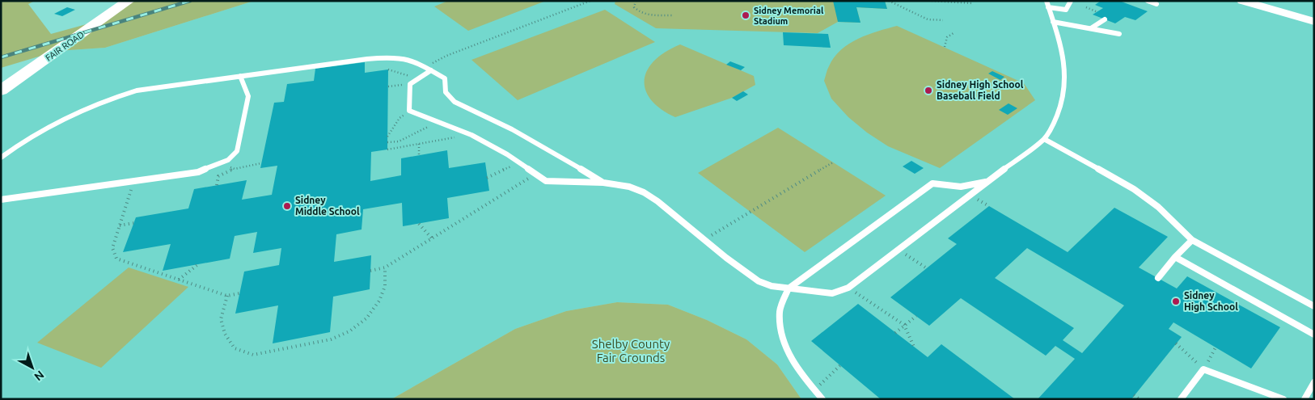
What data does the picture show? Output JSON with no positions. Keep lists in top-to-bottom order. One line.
{"streets":{"main road":["FAIR ROAD"]},"parks":["Shelby County Fair Grounds"],"places":["Sidney Memorial Stadium","Sidney High School Baseball Field","Sidney Middle School","Sidney High School"],"north":"bottom right"}
